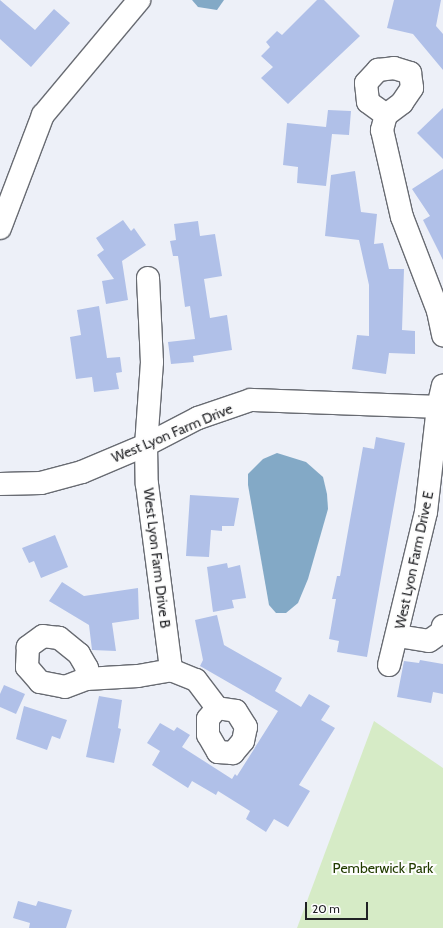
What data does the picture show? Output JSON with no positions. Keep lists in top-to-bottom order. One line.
{"streets":{"street":["West Lyon Farm Drive","West Lyon Farm Drive B","West Lyon Farm Drive E"]},"crossings":[["West Lyon Farm Drive","West Lyon Farm Drive B"],["West Lyon Farm Drive","West Lyon Farm Drive E"]],"parks":["Pemberwick Park"],"scale_bar":"20 m"}
